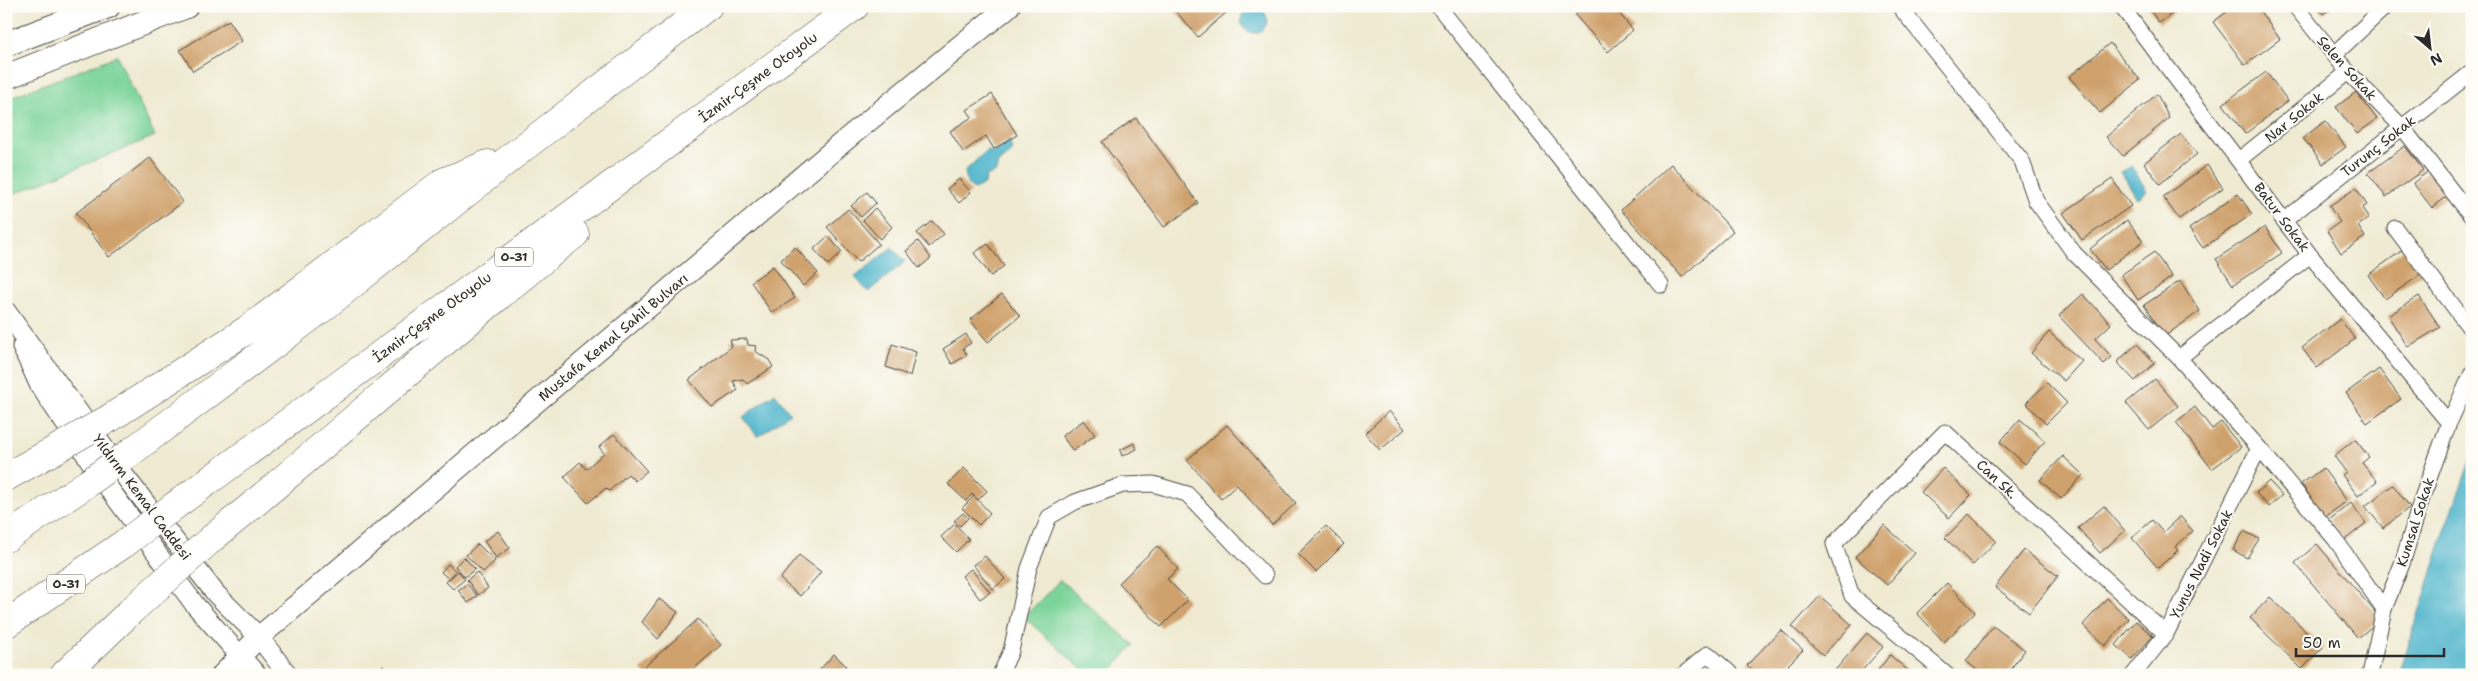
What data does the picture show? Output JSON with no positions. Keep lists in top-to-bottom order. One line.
{"streets":{"highway":["İzmir-Çeşme Otoyolu","O-31"],"main road":["Mustafa Kemal Sahil Bulvarı"],"street":["Selen Sokak","Nar Sokak","Turunç Sokak","Batur Sokak","Can Sk.","Yıldırım Kemal Caddesi","Kumsal Sokak","Yunus Nadi Sokak"]},"crossings":[["Selen Sokak","Nar Sokak"],["Selen Sokak","Turunç Sokak"],["Nar Sokak","Batur Sokak"],["Turunç Sokak","Batur Sokak"],["Batur Sokak","Kumsal Sokak"],["Mustafa Kemal Sahil Bulvarı","Yıldırım Kemal Caddesi"],["Can Sk.","Yunus Nadi Sokak"]],"scale_bar":"50 m","north":"bottom right"}
